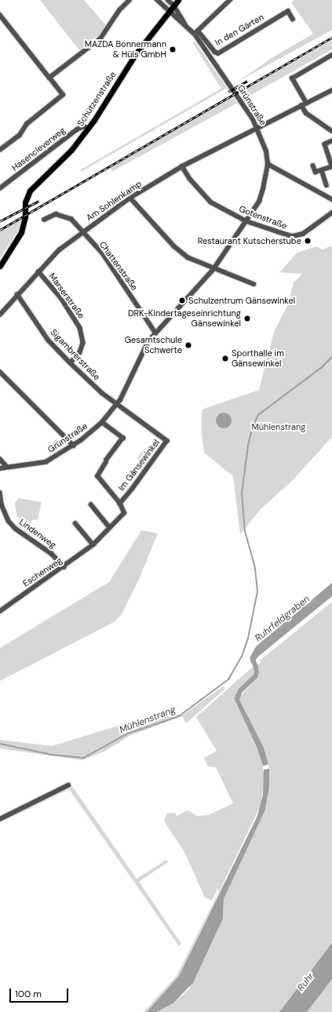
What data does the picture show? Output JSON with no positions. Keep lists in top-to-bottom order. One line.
{"streets":{"main road":["Schützenstraße"],"street":["In den Gärten","Grünstraße","Hasencleverweg","Am Sohlenkamp","Gotenstraße","Chattenstraße","Marserstraße","Sigambrerstraße","Im Gänsewinkel","Lindenweg","Eschenweg"]},"crossings":[["In den Gärten","Grünstraße"],["Schützenstraße","Grünstraße"],["Schützenstraße","Hasencleverweg"],["Grünstraße","Am Sohlenkamp"],["Grünstraße","Gotenstraße"],["Grünstraße","Chattenstraße"],["Grünstraße","Sigambrerstraße"],["Grünstraße","Im Gänsewinkel"],["Am Sohlenkamp","Gotenstraße"],["Am Sohlenkamp","Chattenstraße"],["Am Sohlenkamp","Marserstraße"],["Am Sohlenkamp","Sigambrerstraße"],["Marserstraße","Sigambrerstraße"],["Sigambrerstraße","Im Gänsewinkel"],["Im Gänsewinkel","Eschenweg"],["Lindenweg","Eschenweg"]],"water":["Ruhrfeldgraben","Mühlenstrang","Ruhr"],"parks":["Mühlenstrang"],"places":["MAZDA Bonnermann & Hüls GmbH","Restaurant Kutscherstube","Schulzentrum Gänsewinkel","DRK-Kindertageseinrichtung Gänsewinkel","Gesamtschule Schwerte","Sporthalle im Gänsewinkel"],"scale_bar":"100 m"}
